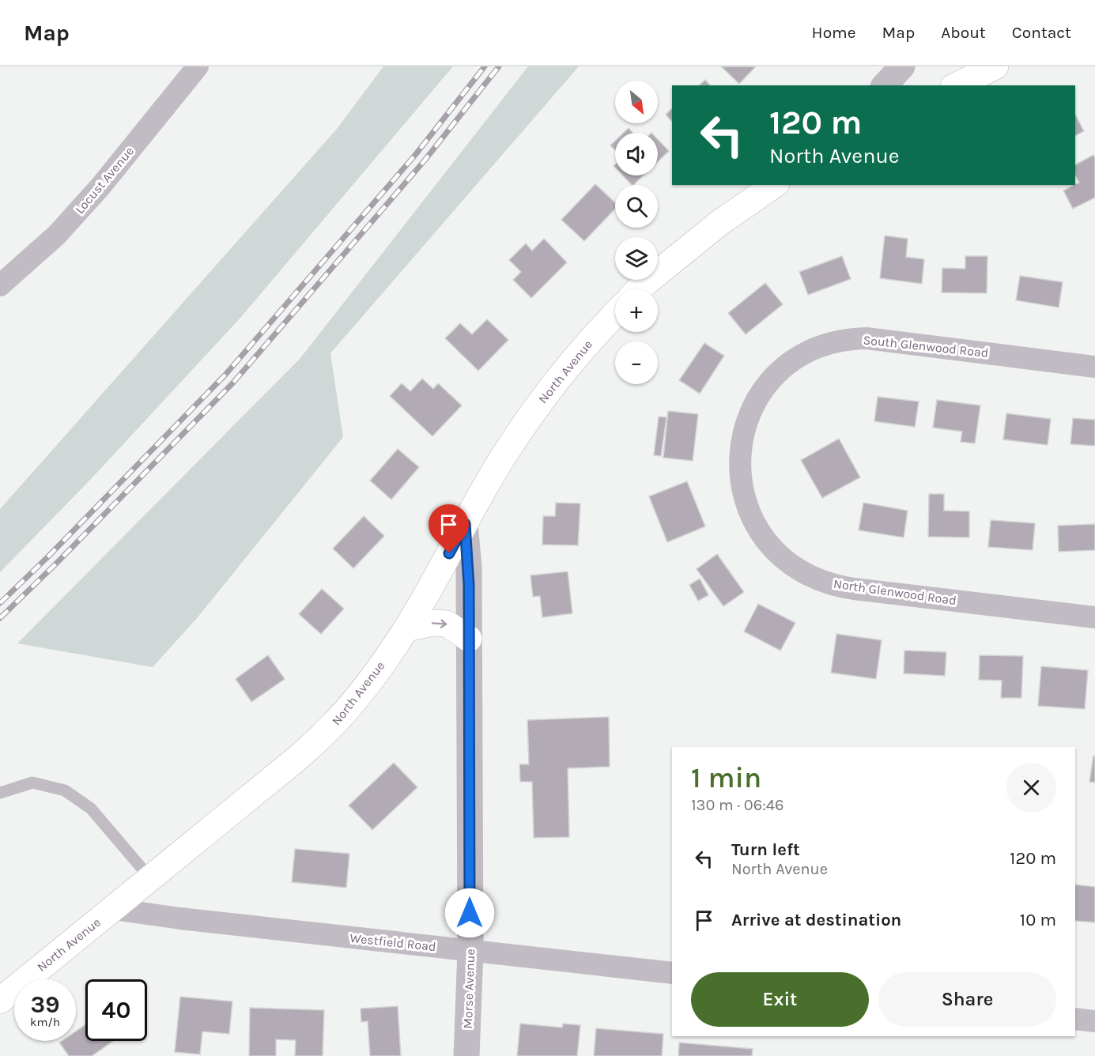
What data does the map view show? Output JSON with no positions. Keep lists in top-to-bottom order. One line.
{"streets":{"main road":["North Avenue"],"street":["Locust Avenue","South Glenwood Road","North Glenwood Road","Westfield Road","Morse Avenue"]},"crossings":[["South Glenwood Road","North Glenwood Road"],["North Avenue","Westfield Road"],["North Avenue","Morse Avenue"],["Westfield Road","Morse Avenue"]],"north":"bottom right","page":{"header":"Map","nav":["Home","Map","About","Contact"],"map_buttons":["+","−"],"turn":["120 m","North Avenue"],"heading":["1 min","130 m · 06:46"],"list":[{"name":"Turn left","note":"North Avenue","value":"120 m"},{"name":"Arrive at destination","value":"10 m"}],"buttons":["Exit","Share"],"speed":"39 km/h","limit":"40"}}
